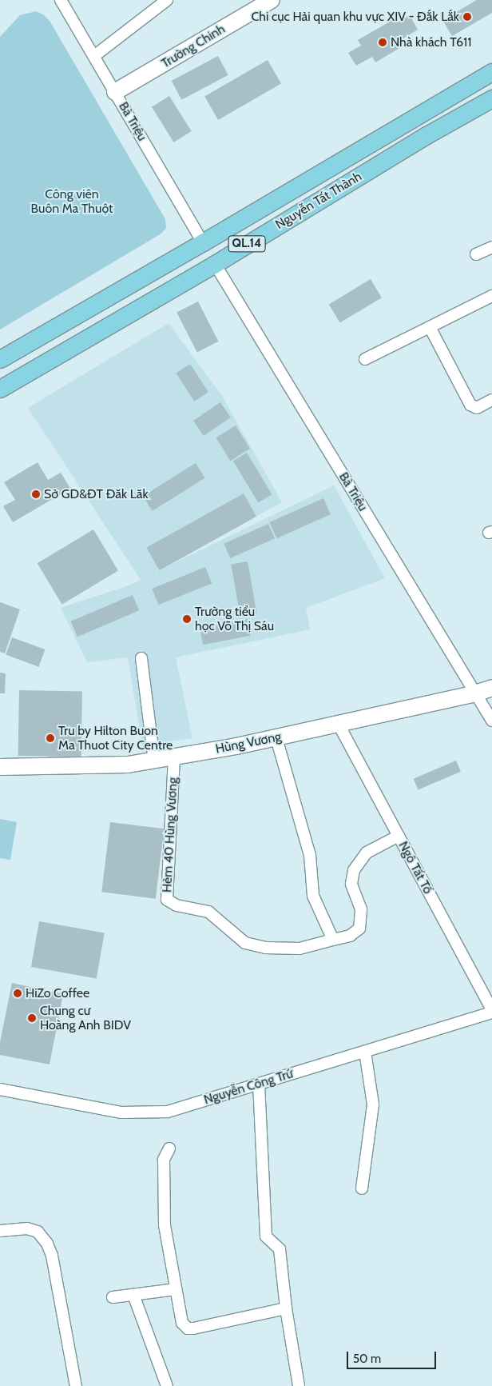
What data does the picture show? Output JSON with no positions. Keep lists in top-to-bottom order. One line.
{"streets":{"main road":["Nguyễn Tất Thành","QL.14"],"street":["Trường Chinh","Bà Triệu","Hùng Vương","Hẻm 40 Hùng Vương","Ngô Tất Tố","Nguyễn Công Trứ"]},"crossings":[["Trường Chinh","Bà Triệu"],["Bà Triệu","Nguyễn Tất Thành"],["Bà Triệu","Hùng Vương"],["Hùng Vương","Hẻm 40 Hùng Vương"],["Hùng Vương","Ngô Tất Tố"],["Ngô Tất Tố","Nguyễn Công Trứ"]],"parks":["Công viên Buôn Ma Thuột"],"places":["Chi cục Hải quan khu vực XIV - Đắk Lắk","Nhà khách T611","Sở GD&ĐT Đăk Lăk","Trường tiểu học Võ Thị Sáu","Tru by Hilton Buon Ma Thuot City Centre","HiZo Coffee","Chung cư Hoàng Anh BIDV"],"scale_bar":"50 m"}
